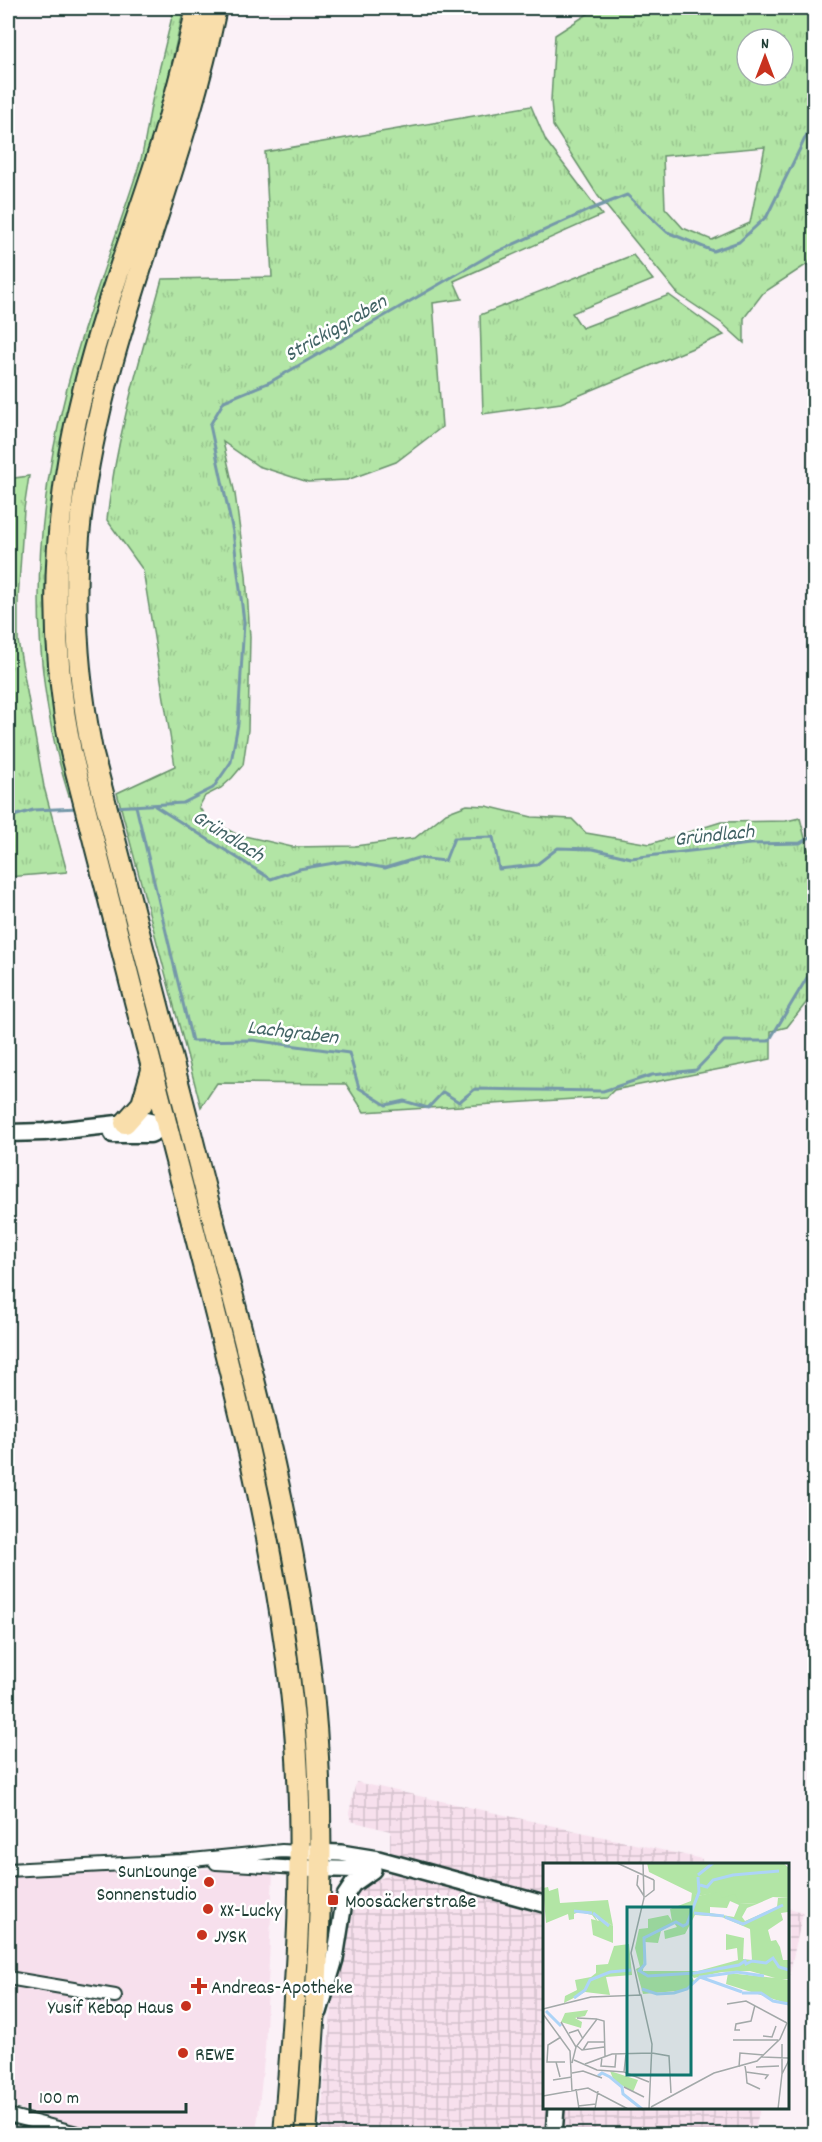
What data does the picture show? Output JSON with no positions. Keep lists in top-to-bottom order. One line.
{"water":["Strickiggraben","Gründlach","Lachgraben"],"places":{"other":["SunLounge Sonnenstudio","XX-Lucky","JYSK","Yusif Kebap Haus","REWE"],"transit":["Moosäckerstraße"],"health":["Andreas-Apotheke"]},"scale_bar":"100 m","north":"top"}
